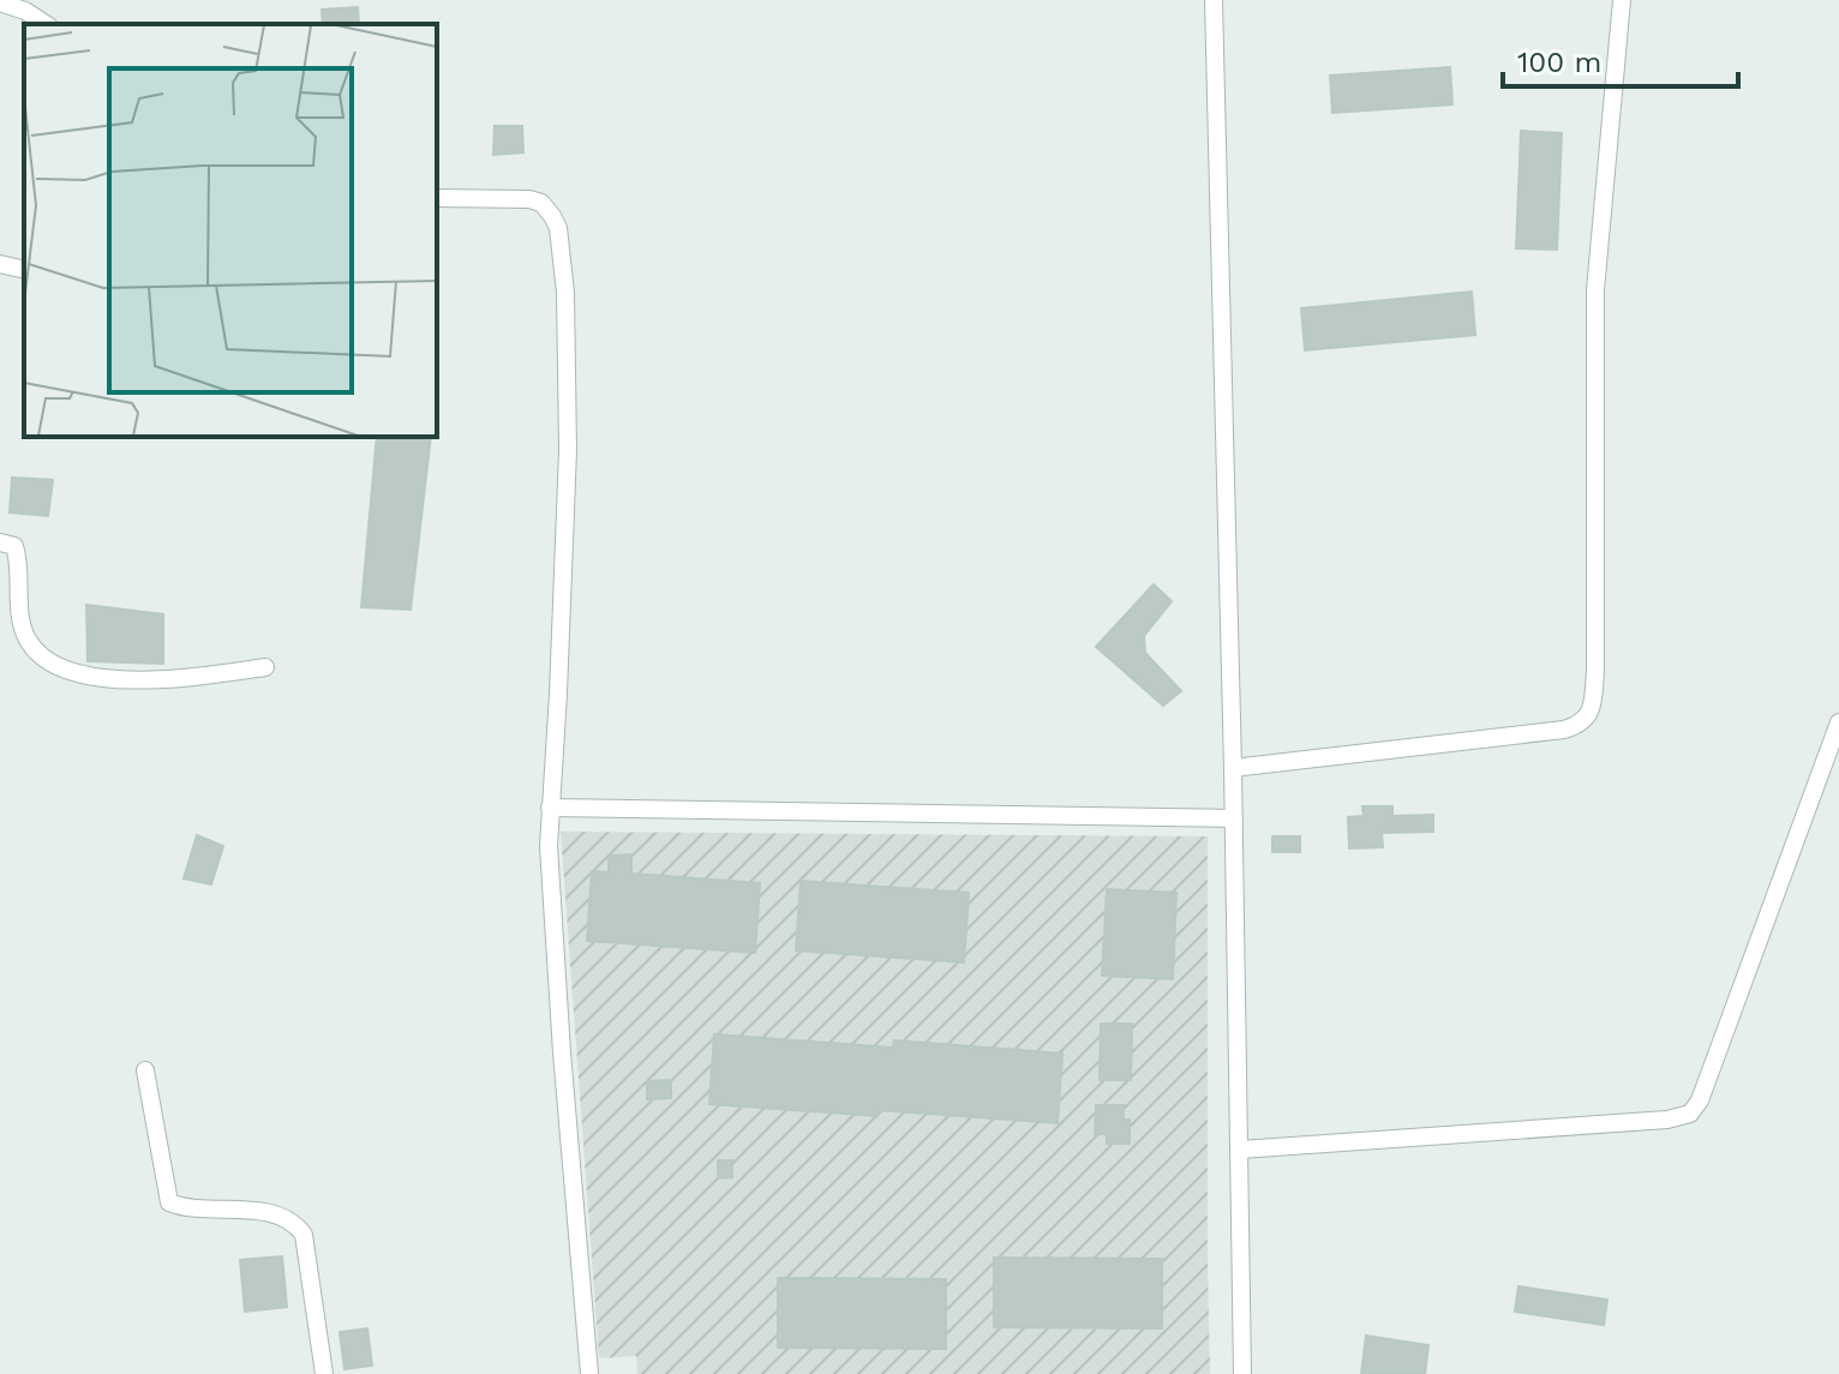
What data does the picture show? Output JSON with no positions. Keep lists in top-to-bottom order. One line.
{"scale_bar":"100 m"}
